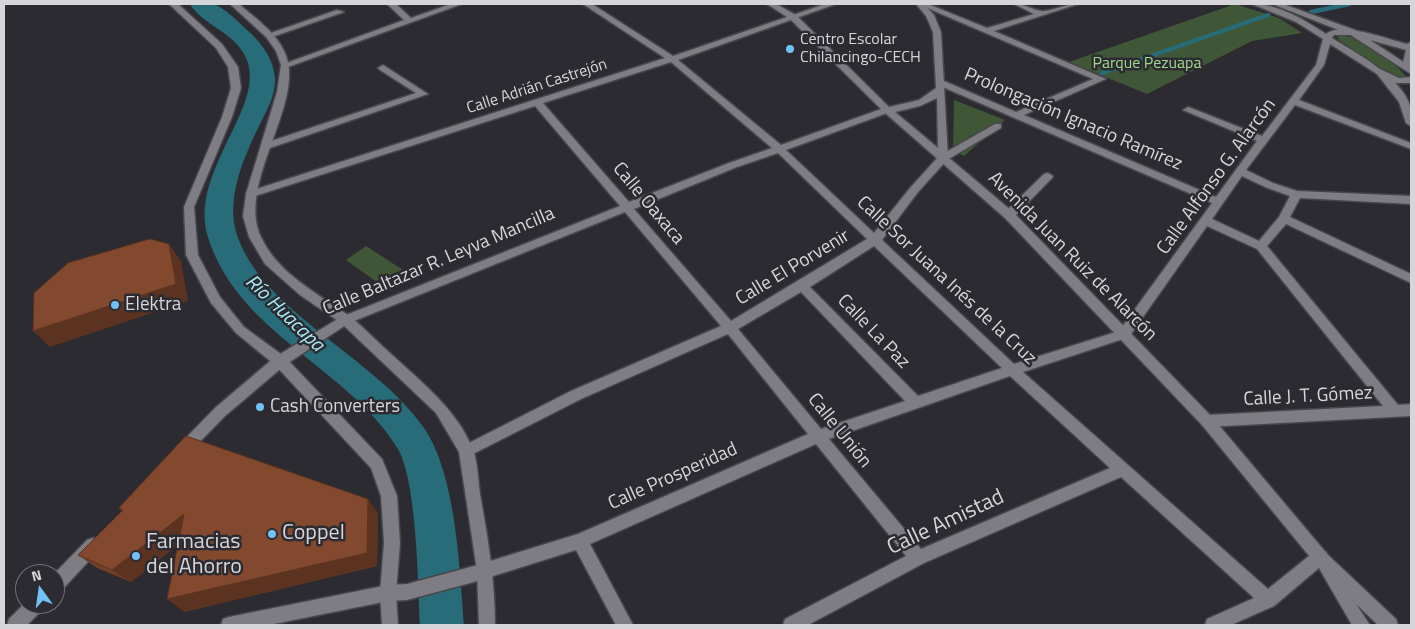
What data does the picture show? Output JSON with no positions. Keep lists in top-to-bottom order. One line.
{"streets":{"street":["Calle Adrián Castrejón","Prolongación Ignacio Ramírez","Calle Alfonso G. Alarcón","Calle Oaxaca","Avenida Juan Ruiz de Alarcón","Calle Baltazar R. Leyva Mancilla","Calle El Porvenir","Calle Sor Juana Inés de la Cruz","Calle La Paz","Calle J. T. Gómez","Calle Unión","Calle Prosperidad","Calle Amistad"]},"crossings":[["Calle Adrián Castrejón","Calle Oaxaca"],["Calle Adrián Castrejón","Avenida Juan Ruiz de Alarcón"],["Calle Adrián Castrejón","Calle Sor Juana Inés de la Cruz"],["Prolongación Ignacio Ramírez","Calle Alfonso G. Alarcón"],["Prolongación Ignacio Ramírez","Calle Baltazar R. Leyva Mancilla"],["Calle Alfonso G. Alarcón","Avenida Juan Ruiz de Alarcón"],["Calle Alfonso G. Alarcón","Calle Prosperidad"],["Calle Oaxaca","Calle Baltazar R. Leyva Mancilla"],["Calle Oaxaca","Calle El Porvenir"],["Calle Oaxaca","Calle Unión"],["Avenida Juan Ruiz de Alarcón","Calle Baltazar R. Leyva Mancilla"],["Avenida Juan Ruiz de Alarcón","Calle El Porvenir"],["Avenida Juan Ruiz de Alarcón","Calle J. T. Gómez"],["Avenida Juan Ruiz de Alarcón","Calle Prosperidad"],["Calle Baltazar R. Leyva Mancilla","Calle Sor Juana Inés de la Cruz"],["Calle El Porvenir","Calle Sor Juana Inés de la Cruz"],["Calle El Porvenir","Calle La Paz"],["Calle El Porvenir","Calle Unión"],["Calle Sor Juana Inés de la Cruz","Calle Prosperidad"],["Calle Sor Juana Inés de la Cruz","Calle Amistad"],["Calle La Paz","Calle Prosperidad"],["Calle Unión","Calle Prosperidad"],["Calle Unión","Calle Amistad"]],"water":["Río Huacapa"],"parks":["Parque Pezuapa"],"places":["Centro Escolar Chilancingo-CECH","Elektra","Cash Converters","Coppel","Farmacias del Ahorro"],"north":"top"}
